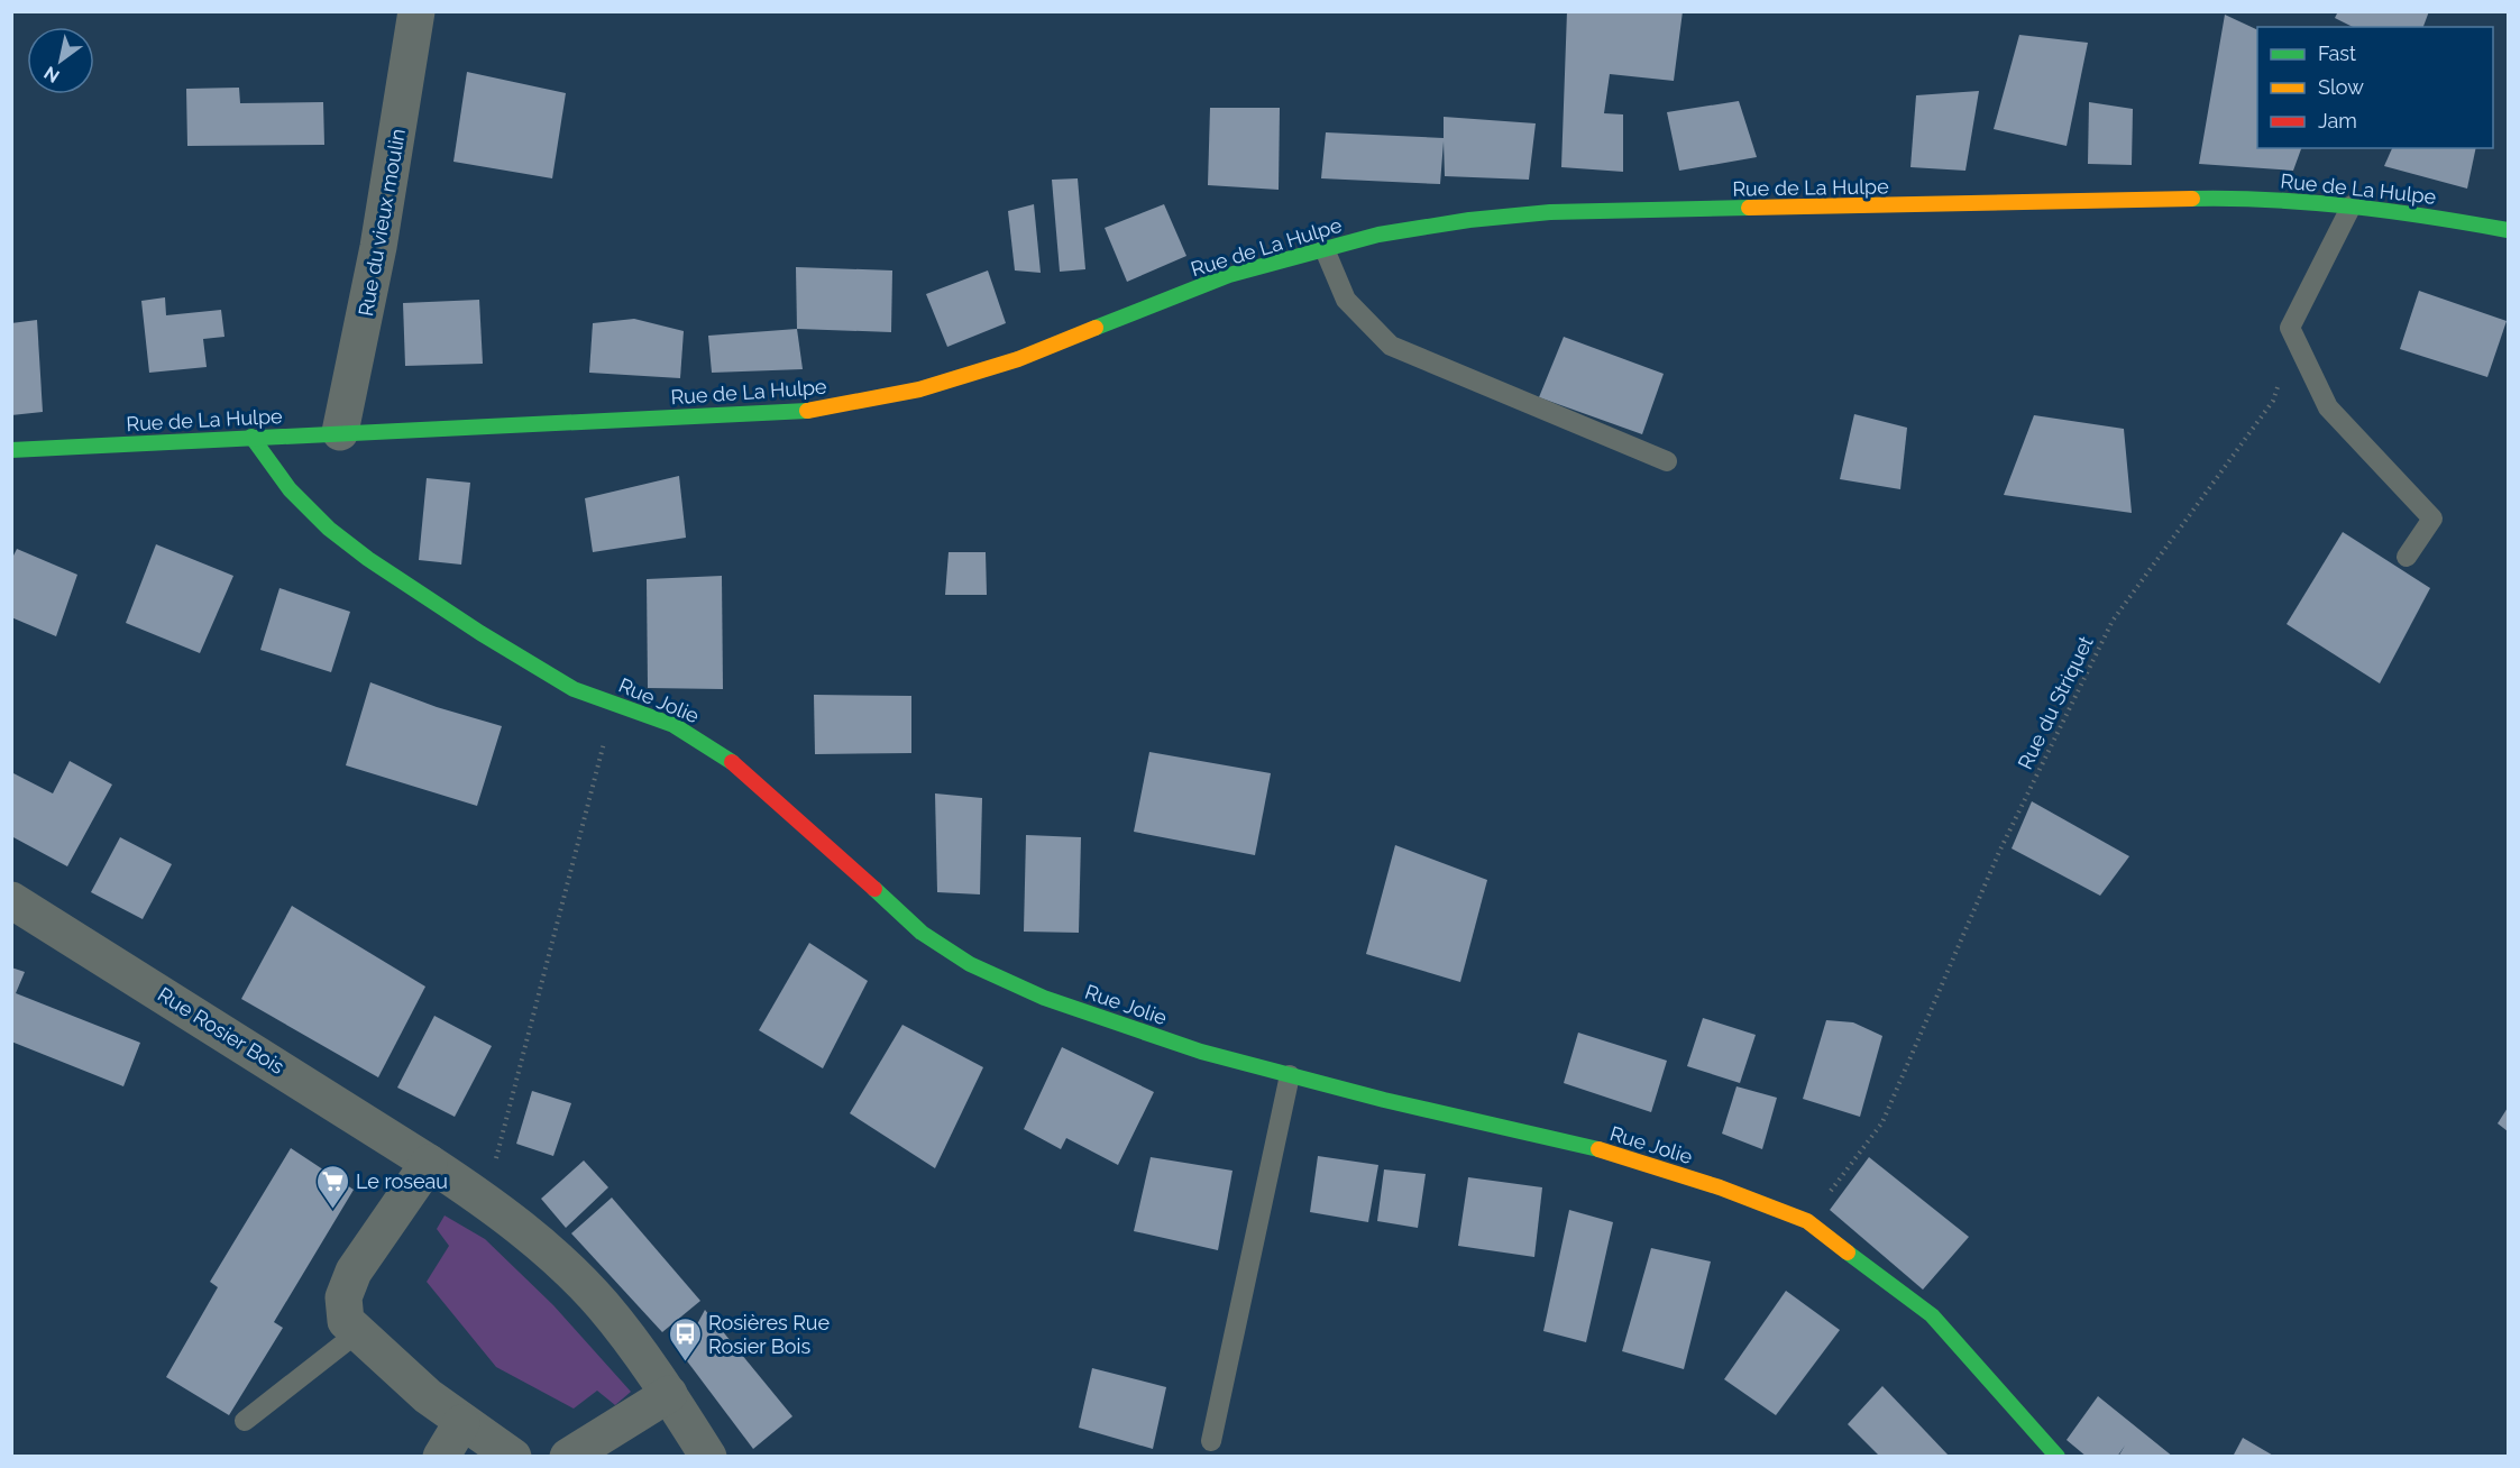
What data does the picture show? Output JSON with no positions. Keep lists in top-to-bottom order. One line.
{"streets":{"street":["Rue de La Hulpe","Rue du vieux moulin","Rue Jolie","Rue Rosier Bois"],"path":["Rue du Striquet"]},"crossings":[["Rue de La Hulpe","Rue du vieux moulin"],["Rue de La Hulpe","Rue Jolie"],["Rue Jolie","Rue du Striquet"]],"places":{"supermarket":["Le roseau"],"bus stop":["Rosières Rue Rosier Bois"]},"legend":["Fast","Slow","Jam"],"north":"bottom left"}
